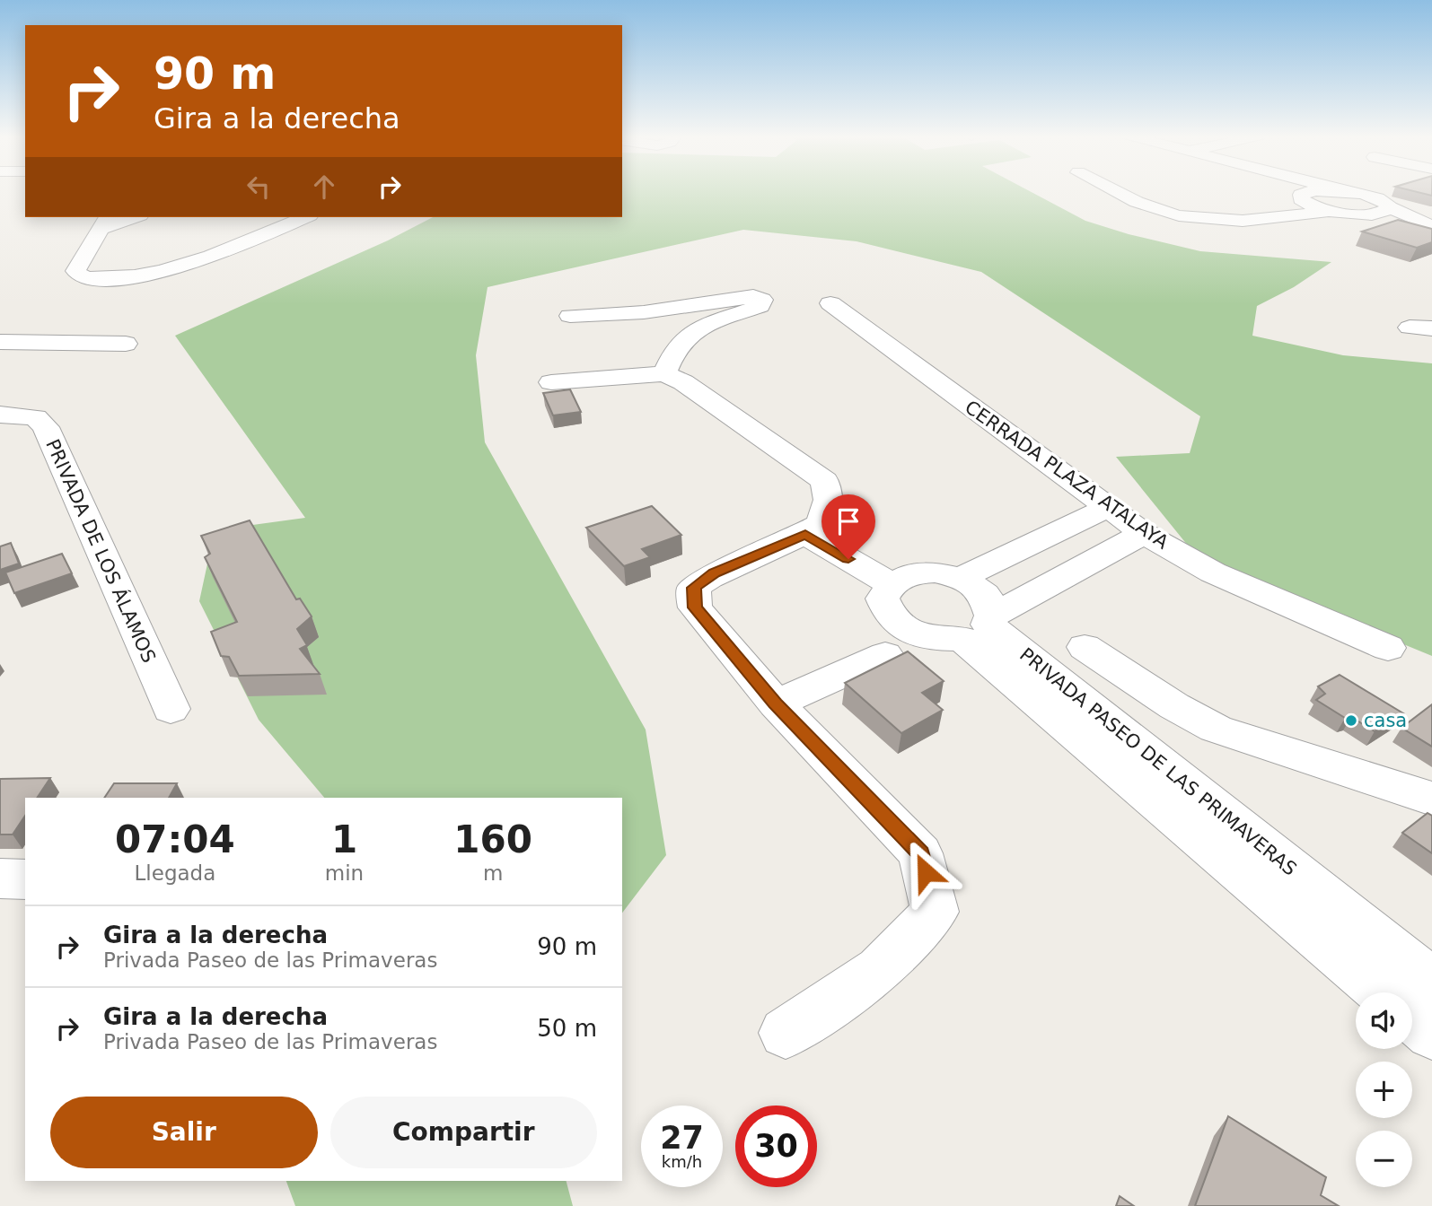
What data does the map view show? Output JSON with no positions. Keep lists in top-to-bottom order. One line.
{"streets":{"street":["CERRADA PLAZA ATALAYA","PRIVADA DE LOS ÁLAMOS","PRIVADA PASEO DE LAS PRIMAVERAS"]},"places":["casa"],"page":{"turn":["90 m","Gira a la derecha"],"eta":["07:04","Llegada","1","min","160","m"],"list":[{"name":"Gira a la derecha","note":"Privada Paseo de las Primaveras","value":"90 m"},{"name":"Gira a la derecha","note":"Privada Paseo de las Primaveras","value":"50 m"}],"map_buttons":["+","−"],"buttons":["Salir","Compartir"],"speed":"27 km/h","limit":"30"}}
